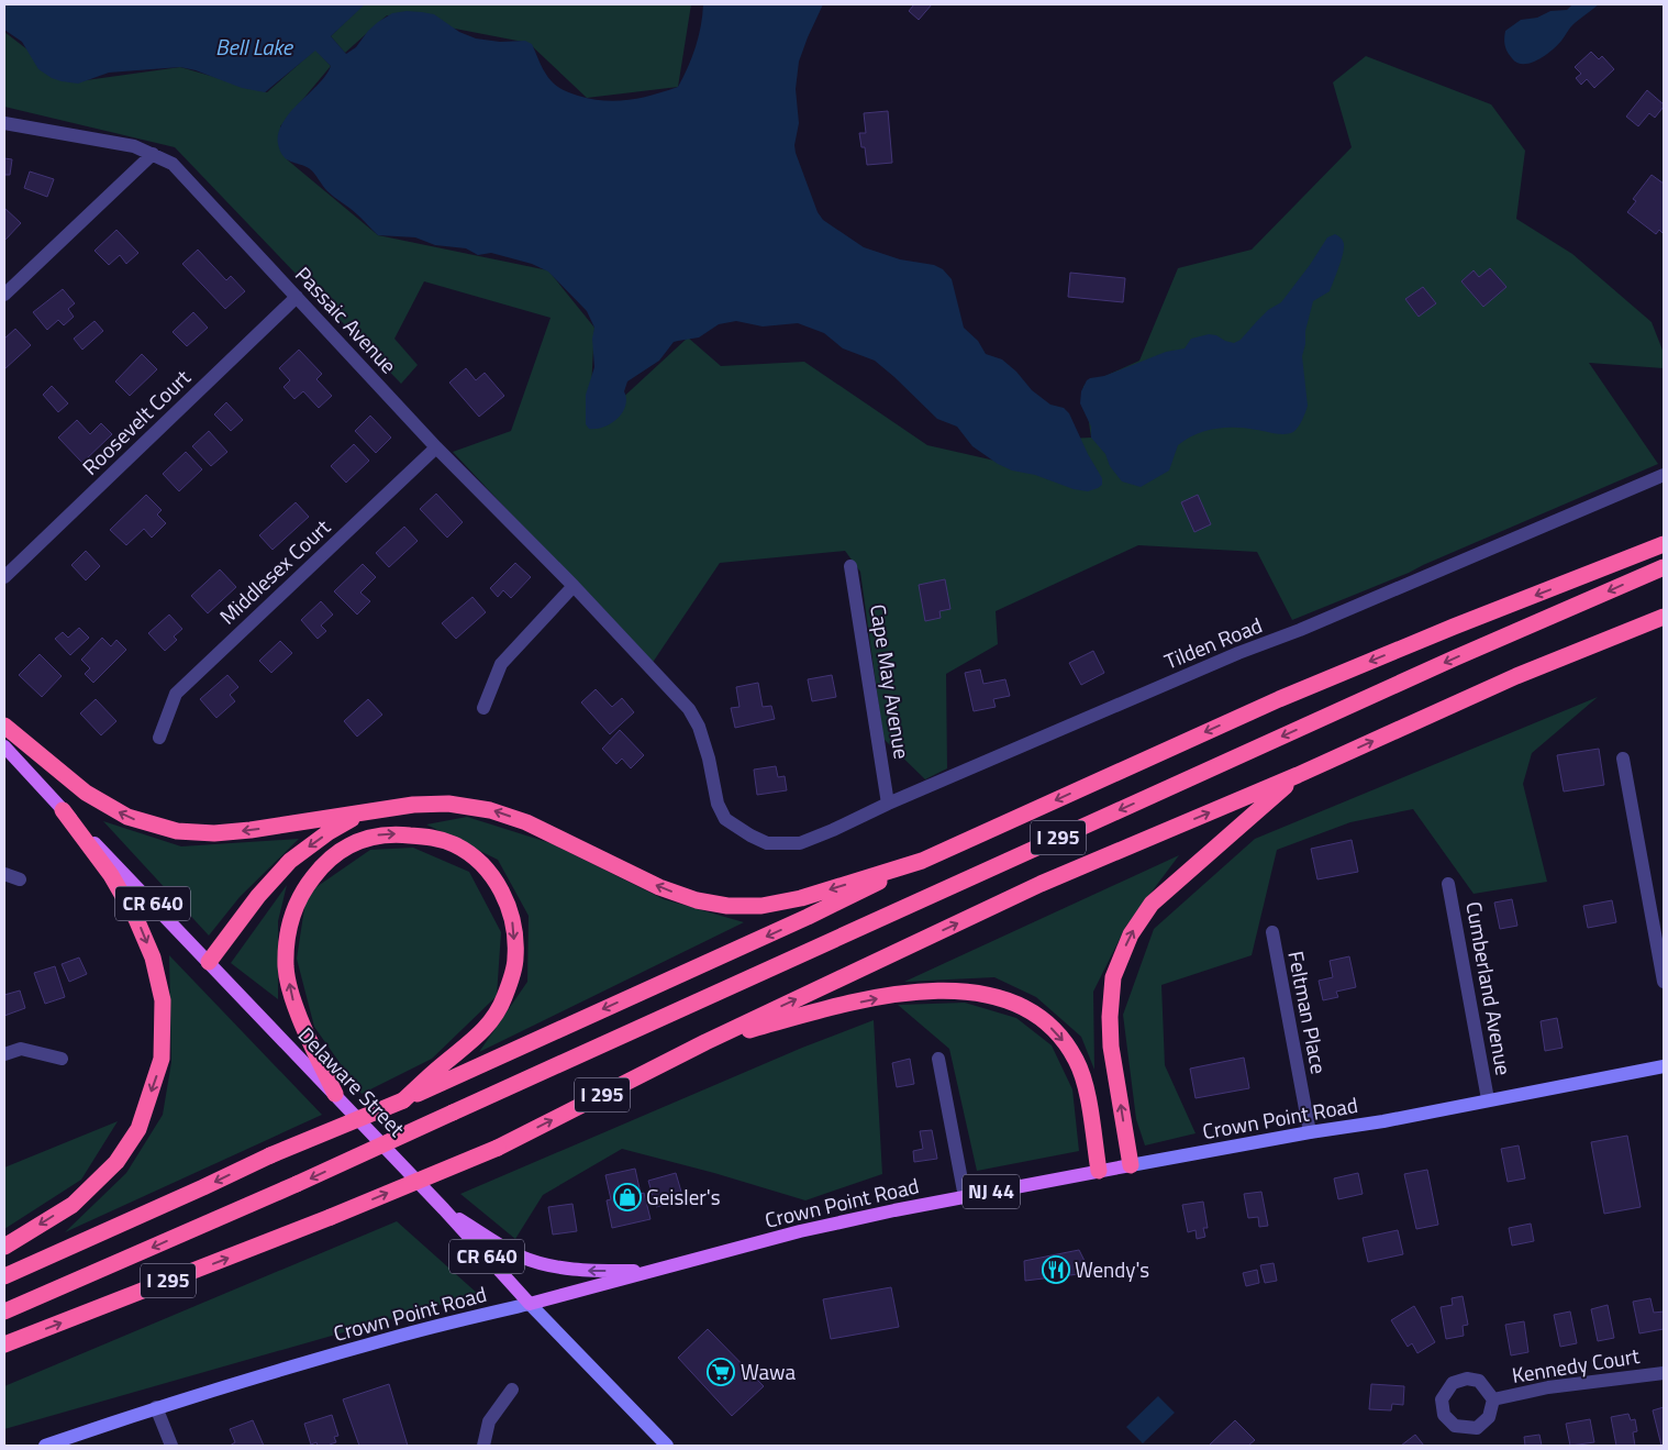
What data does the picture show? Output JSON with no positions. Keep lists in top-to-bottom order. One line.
{"streets":{"highway":["I 295"],"main road":["CR 640","Delaware Street","Crown Point Road","NJ 44"],"street":["Passaic Avenue","Roosevelt Court","Middlesex Court","Tilden Road","Cape May Avenue","Cumberland Avenue","Feltman Place","Kennedy Court"]},"crossings":[["Passaic Avenue","Roosevelt Court"],["Passaic Avenue","Middlesex Court"],["Passaic Avenue","Tilden Road"],["Tilden Road","Cape May Avenue"],["Cumberland Avenue","Crown Point Road"],["Feltman Place","Crown Point Road"],["Delaware Street","Crown Point Road"]],"water":["Bell Lake"],"places":{"shop":["Geisler's"],"restaurant":["Wendy's"],"supermarket":["Wawa"]}}
